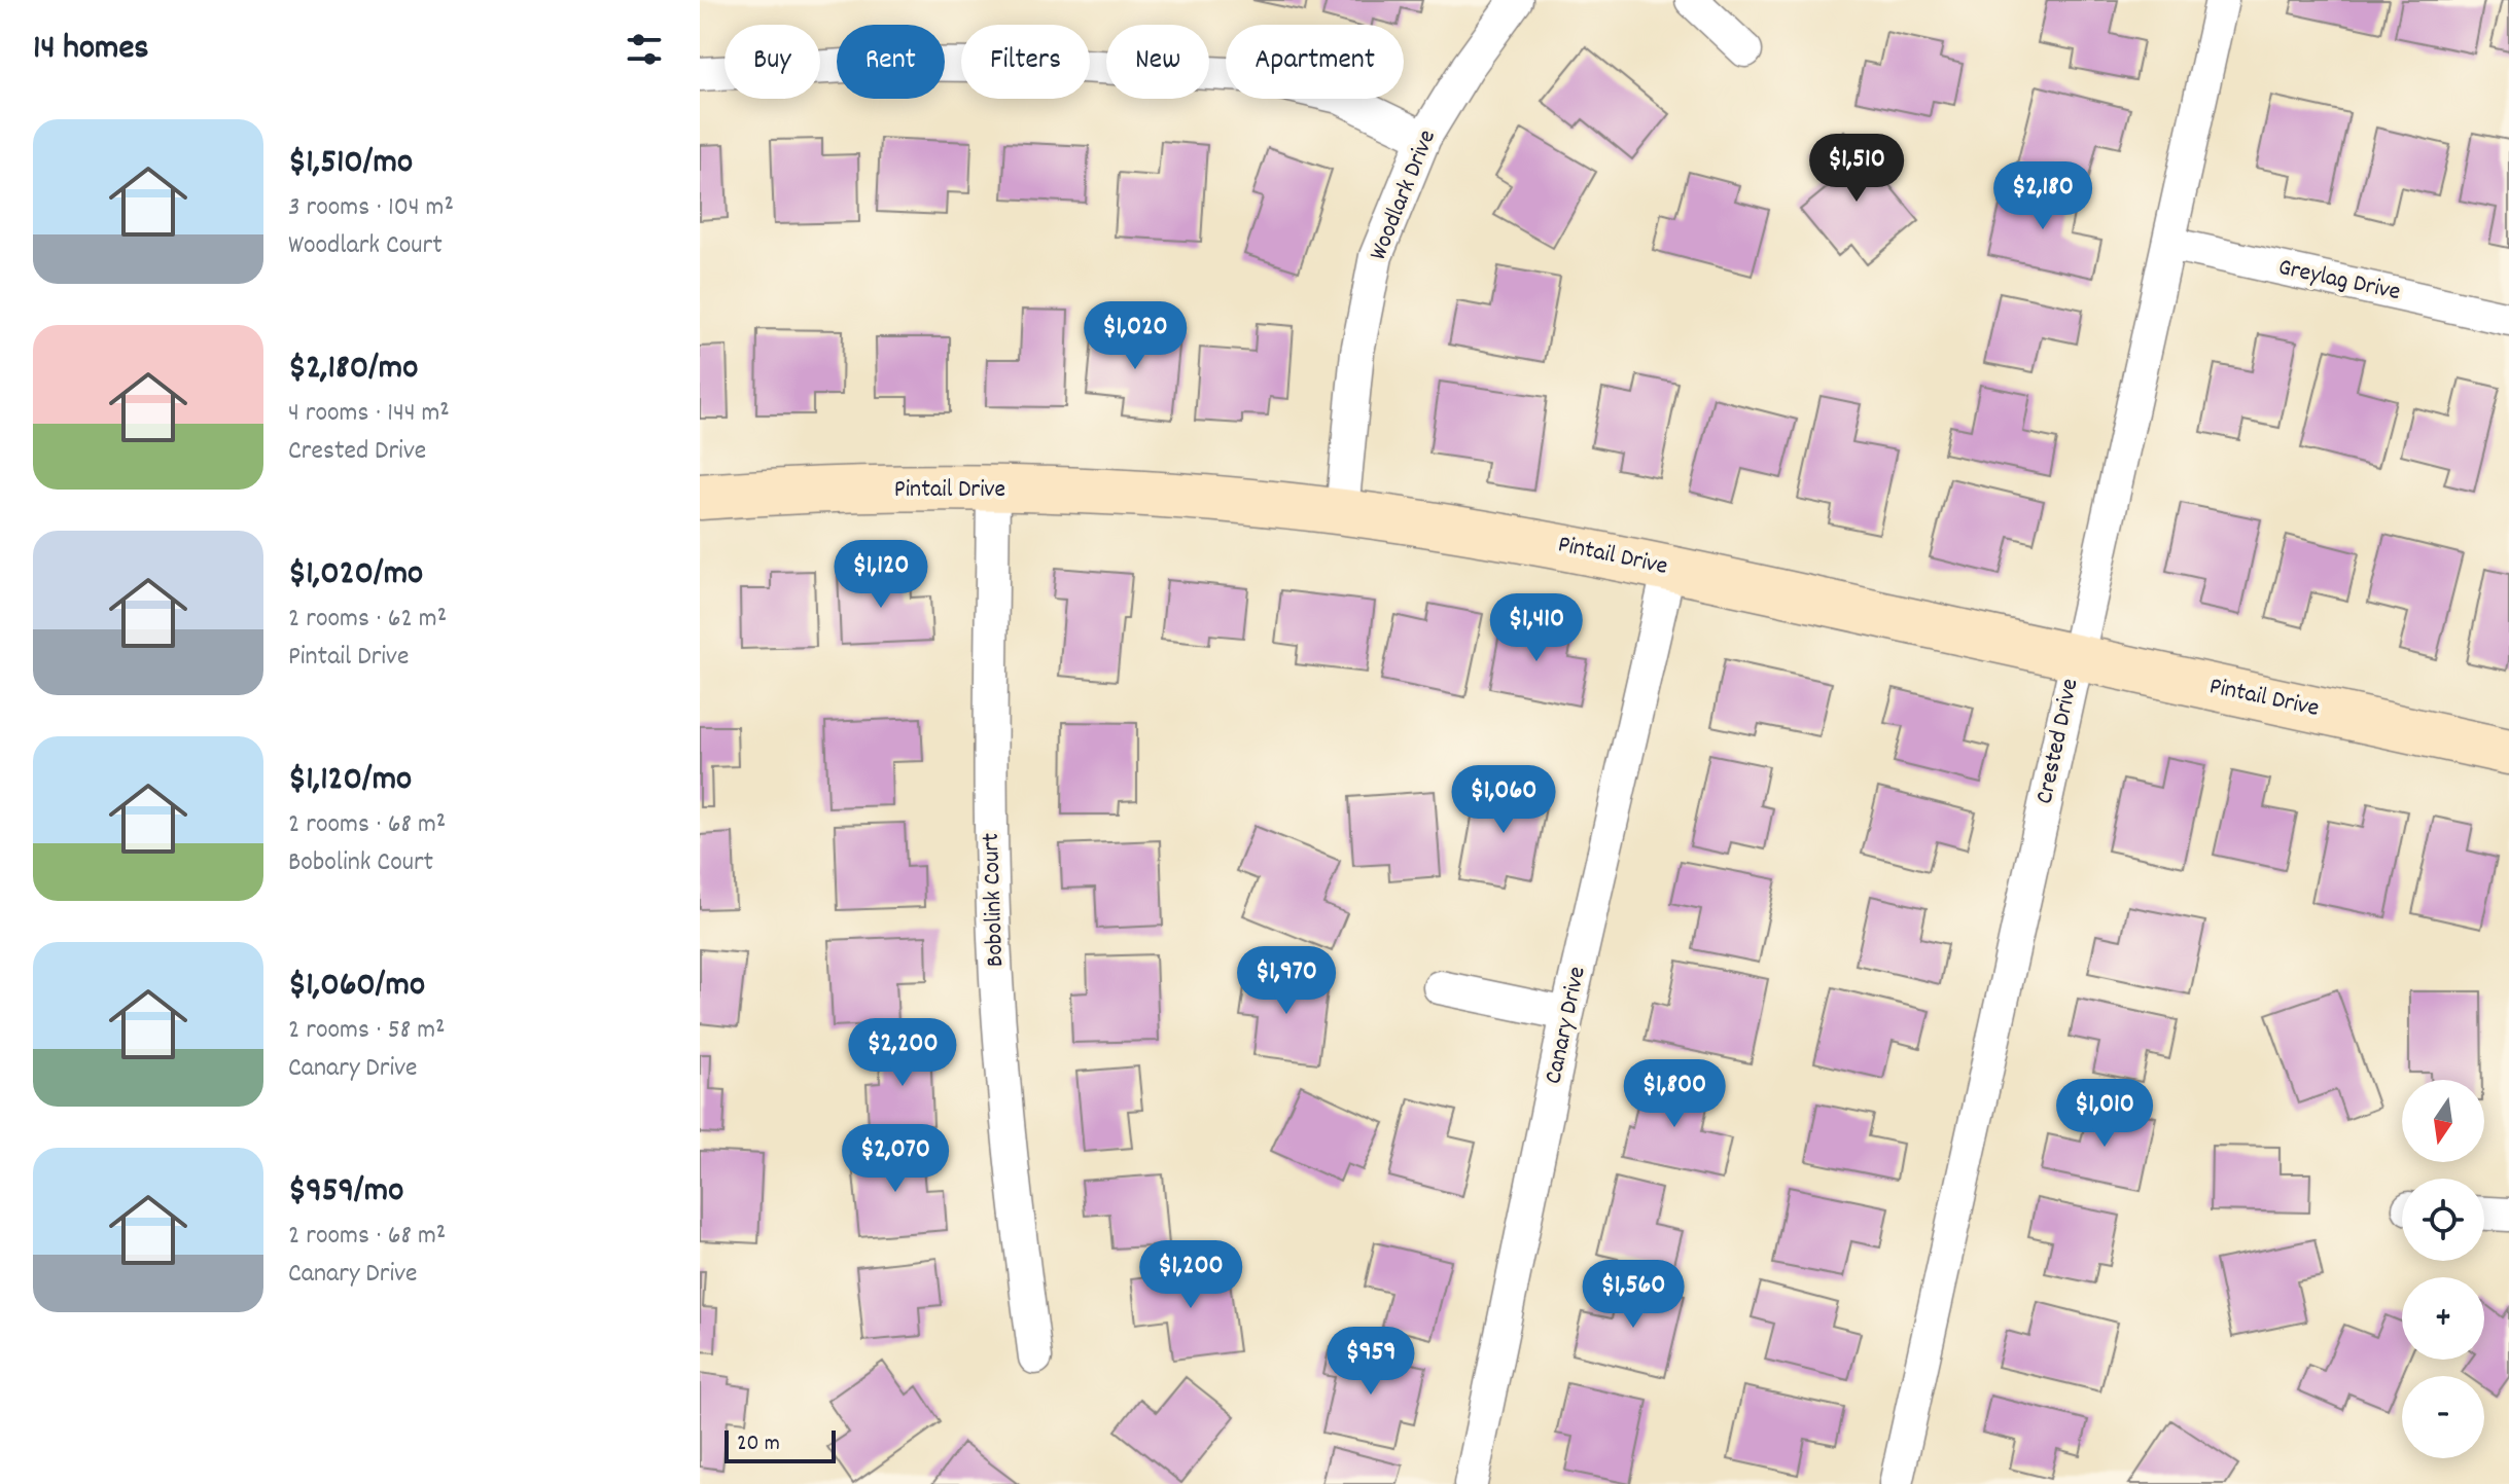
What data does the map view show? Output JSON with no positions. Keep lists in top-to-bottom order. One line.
{"streets":{"street":["Woodlark Drive","Greylag Drive","Pintail Drive","Crested Drive","Bobolink Court","Canary Drive"]},"crossings":[["Woodlark Drive","Pintail Drive"],["Greylag Drive","Crested Drive"],["Pintail Drive","Crested Drive"],["Pintail Drive","Bobolink Court"],["Pintail Drive","Canary Drive"]],"scale_bar":"20 m","north":"bottom","page":{"heading":"14 homes","chip":["Buy","Rent","Filters","New","Apartment"],"list":[{"name":"$1,510/mo","note":"3 rooms · 104 m² · Woodlark Court"},{"name":"$2,180/mo","note":"4 rooms · 144 m² · Crested Drive"},{"name":"$1,020/mo","note":"2 rooms · 62 m² · Pintail Drive"},{"name":"$1,120/mo","note":"2 rooms · 68 m² · Bobolink Court"},{"name":"$1,060/mo","note":"2 rooms · 58 m² · Canary Drive"},{"name":"$959/mo","note":"2 rooms · 68 m² · Canary Drive"}],"price":["$1,510","$2,180","$1,020","$1,120","$1,410","$1,060","$1,970","$2,200","$1,800","$1,010","$2,070","$1,200","$1,560","$959"],"map_buttons":["+","−"],"scale":"20 m"}}
